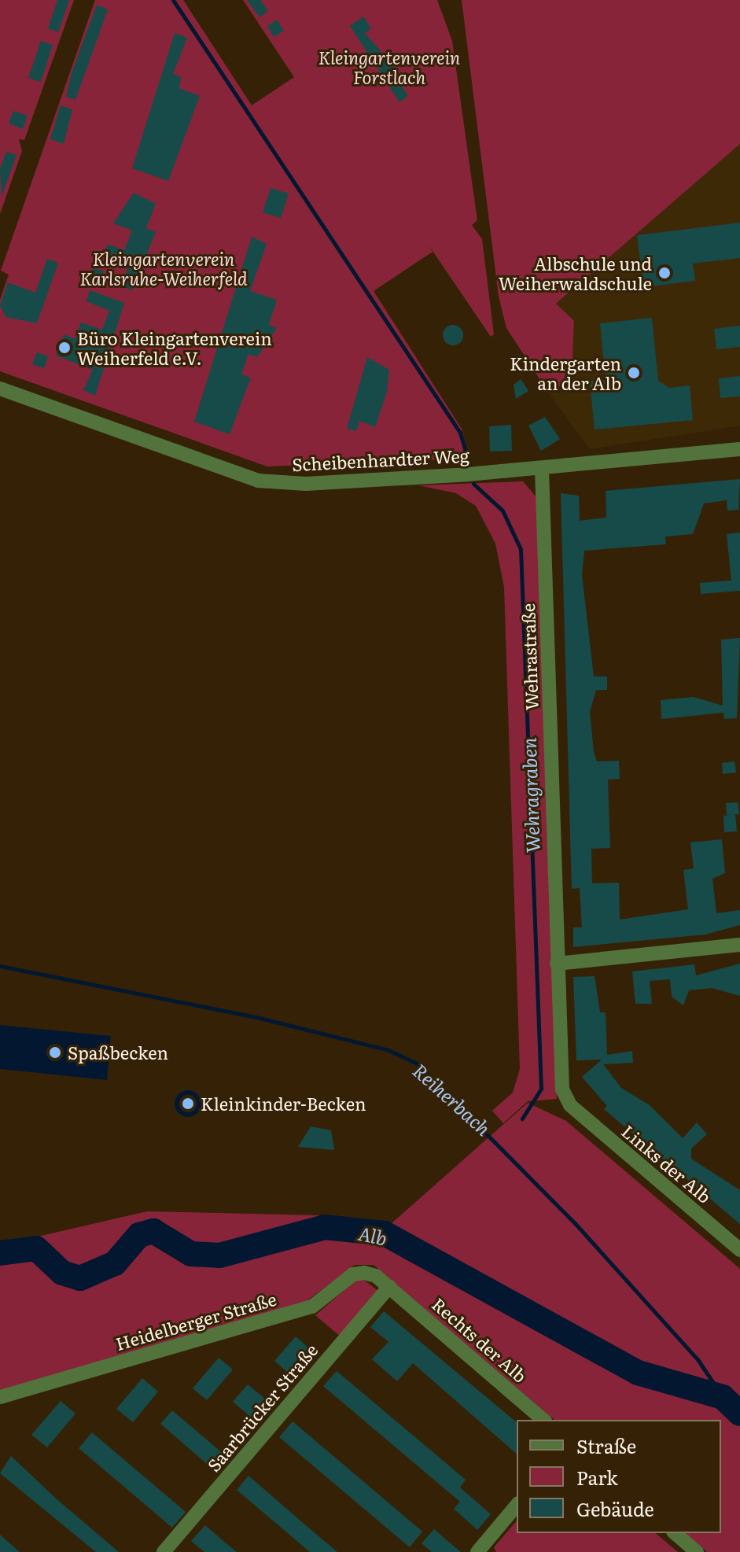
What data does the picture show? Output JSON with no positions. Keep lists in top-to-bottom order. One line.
{"streets":{"street":["Scheibenhardter Weg","Wehrastraße","Links der Alb","Heidelberger Straße","Rechts der Alb","Saarbrücker Straße"]},"crossings":[["Scheibenhardter Weg","Wehrastraße"],["Wehrastraße","Links der Alb"],["Heidelberger Straße","Rechts der Alb"],["Heidelberger Straße","Saarbrücker Straße"],["Rechts der Alb","Saarbrücker Straße"]],"water":["Wehragraben","Reiherbach","Alb"],"parks":["Kleingartenverein Forstlach","Kleingartenverein Karlsruhe-Weiherfeld"],"places":["Albschule und Weiherwaldschule","Büro Kleingartenverein Weiherfeld e.V.","Kindergarten an der Alb","Spaßbecken","Kleinkinder-Becken"],"legend":["Straße","Park","Gebäude"]}
